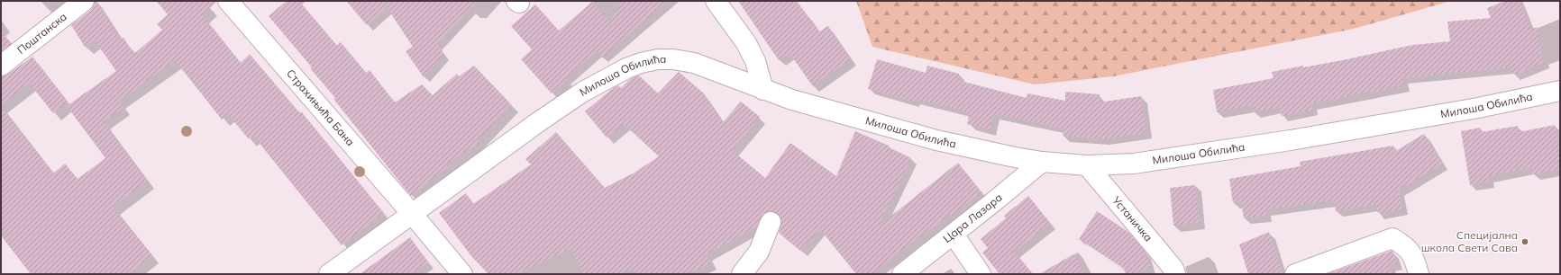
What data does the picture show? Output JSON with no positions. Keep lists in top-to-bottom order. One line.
{"streets":{"street":["Поштанска","Милоша Обилића","Страхињића Бана","Цара Лазара","Устаничка"]},"crossings":[["Милоша Обилића","Страхињића Бана"],["Милоша Обилића","Цара Лазара"],["Милоша Обилића","Устаничка"]],"places":["Специјална школа Свети Сава"]}
